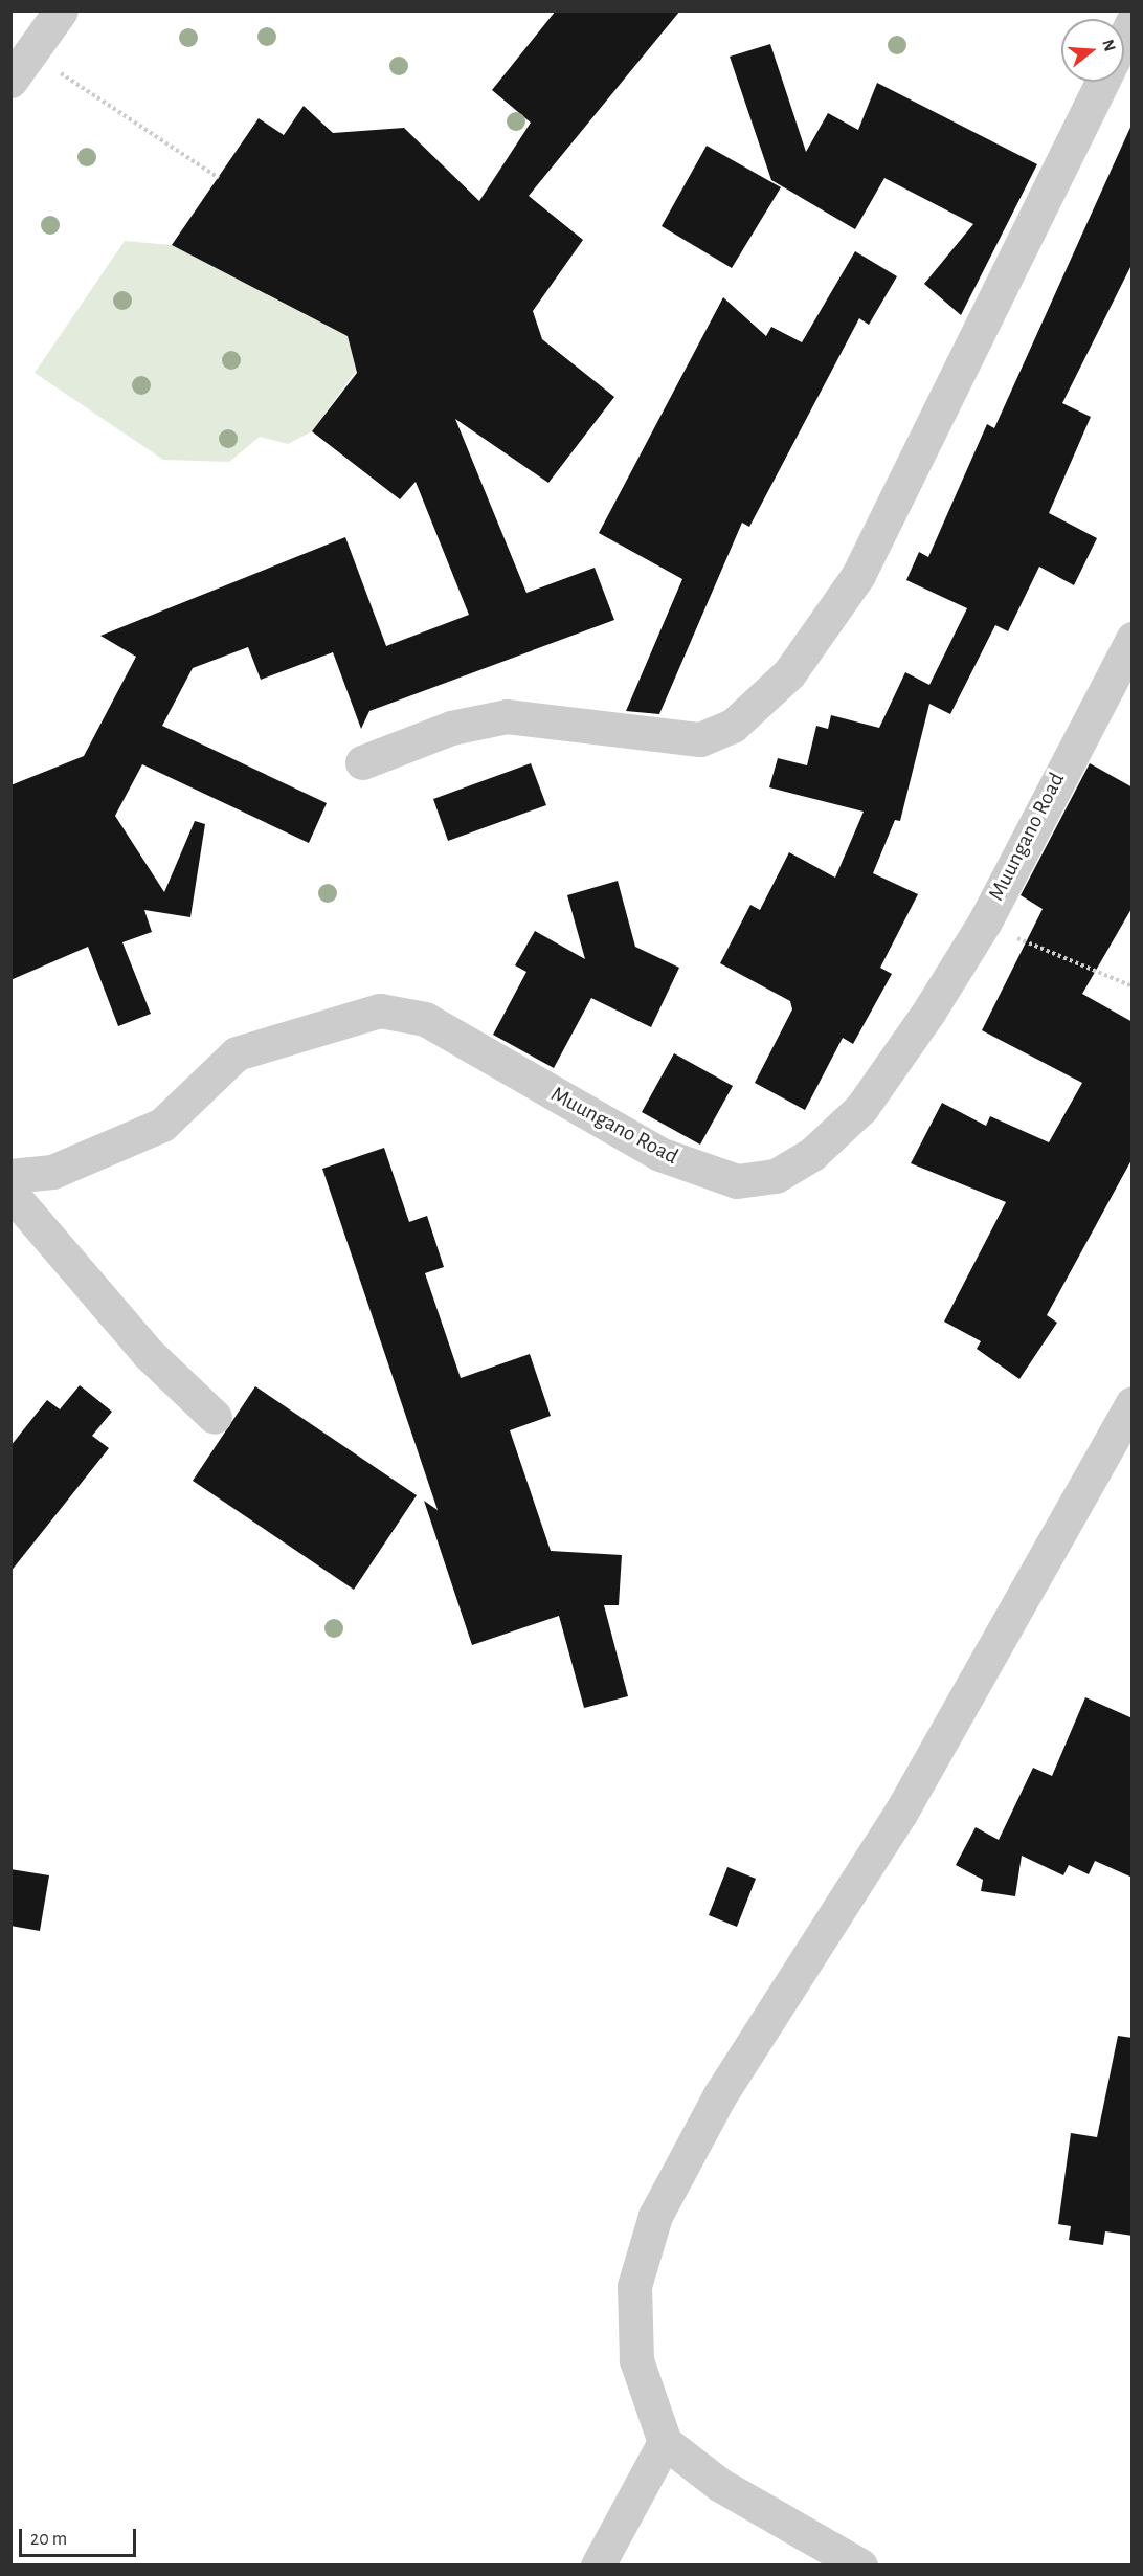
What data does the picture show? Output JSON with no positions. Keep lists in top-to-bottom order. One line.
{"streets":{"street":["Muungano Road"]},"scale_bar":"20 m","north":"right"}
